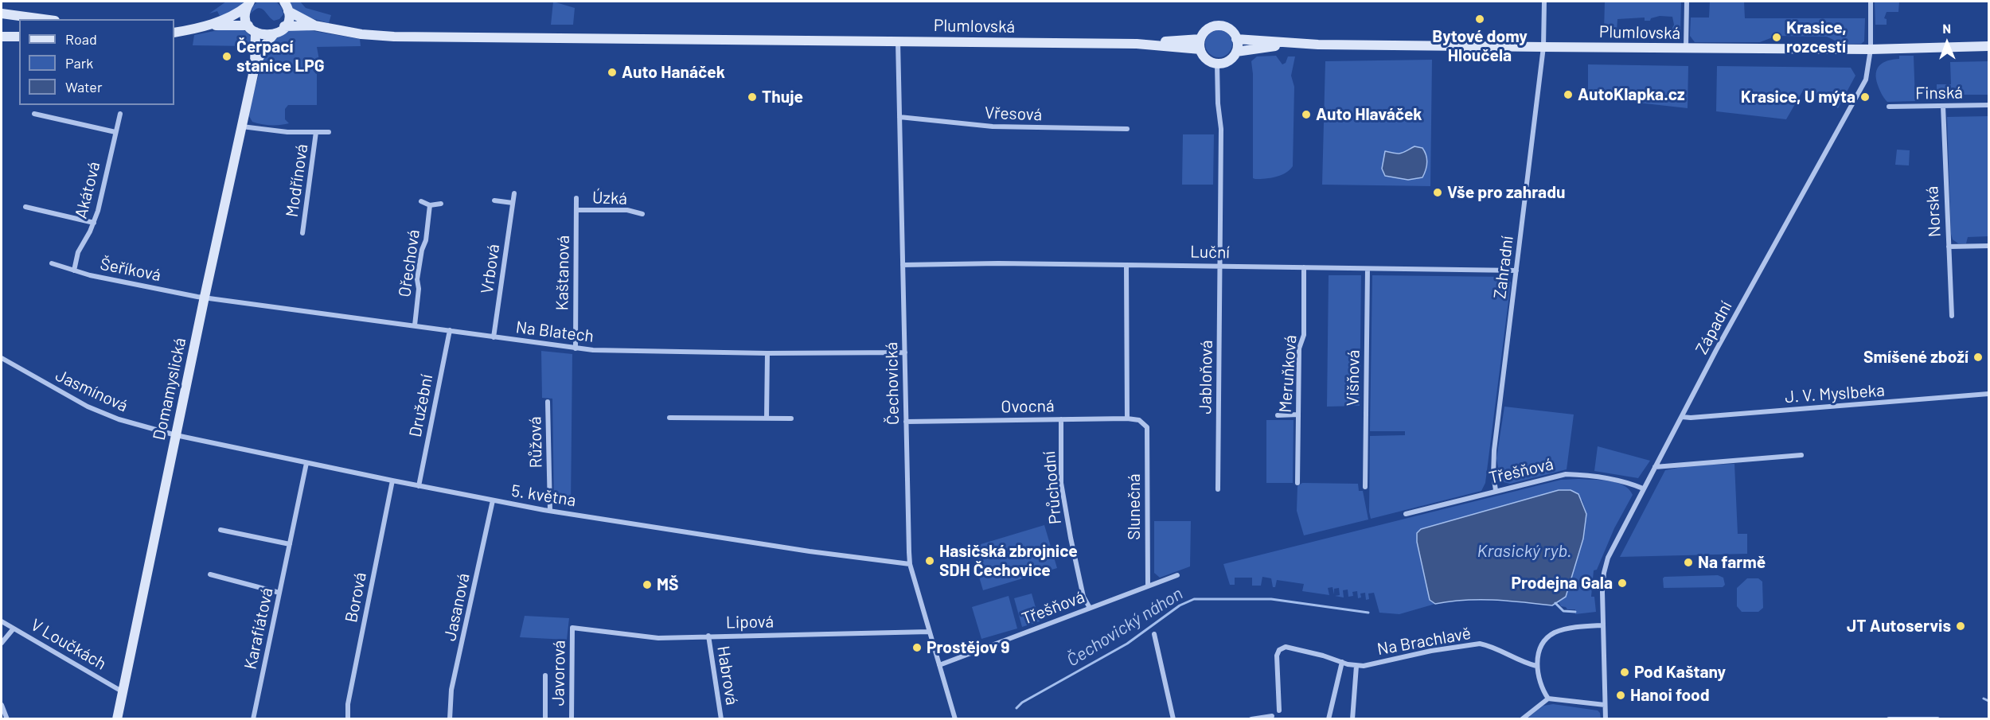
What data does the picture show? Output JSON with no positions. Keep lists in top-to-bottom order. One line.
{"streets":{"main road":["Plumlovská","Domamyslická"],"street":["Finská","Vřesová","Modřínová","Akátová","Úzká","Norská","Luční","Ořechová","Zahradní","Vrbová","Šeříková","Kaštanová","Západní","Na Blatech","Meruňková","Jabloňová","Višňová","Čechovická","Jasmínová","J. V. Myslbeka","Družební","Ovocná","Růžová","Třešňová","Průchodní","5. května","Slunečná","Borová","Jasanová","Lipová","Karafiátová","Na Brachlavě","V Loučkách","Javorová","Habrová"]},"crossings":[["Plumlovská","Zahradní"],["Plumlovská","Západní"],["Plumlovská","Čechovická"],["Finská","Norská"],["Vřesová","Čechovická"],["Modřínová","Domamyslická"],["Akátová","Šeříková"],["Úzká","Kaštanová"],["Luční","Zahradní"],["Luční","Meruňková"],["Luční","Jabloňová"],["Luční","Višňová"],["Luční","Čechovická"],["Ořechová","Na Blatech"],["Zahradní","Třešňová"],["Vrbová","Na Blatech"],["Šeříková","Na Blatech"],["Šeříková","Domamyslická"],["Kaštanová","Na Blatech"],["Západní","J. V. Myslbeka"],["Západní","Třešňová"],["Na Blatech","Čechovická"],["Na Blatech","Domamyslická"],["Na Blatech","Družební"],["Čechovická","Ovocná"],["Čechovická","Třešňová"],["Čechovická","5. května"],["Čechovická","Lipová"],["Domamyslická","Jasmínová"],["Domamyslická","5. května"],["Domamyslická","V Loučkách"],["Jasmínová","5. května"],["Družební","5. května"],["Ovocná","Průchodní"],["Ovocná","Slunečná"],["Růžová","5. května"],["Třešňová","Průchodní"],["Třešňová","Slunečná"],["5. května","Borová"],["5. května","Jasanová"],["5. května","Karafiátová"],["Lipová","Javorová"],["Lipová","Habrová"]],"water":["Krasický ryb.","Čechovický náhon"],"places":["Bytové domy Hloučela","Krasice, rozcestí","Čerpací stanice LPG","Auto Hanáček","AutoKlapka.cz","Thuje","Krasice, U mýta","Auto Hlaváček","Vše pro zahradu","Smíšené zboží","Hasičská zbrojnice SDH Čechovice","Na farmě","Prodejna Gala","MŠ","JT Autoservis","Prostějov 9","Pod Kaštany","Hanoi food"],"legend":["Road","Park","Water"],"north":"top"}
